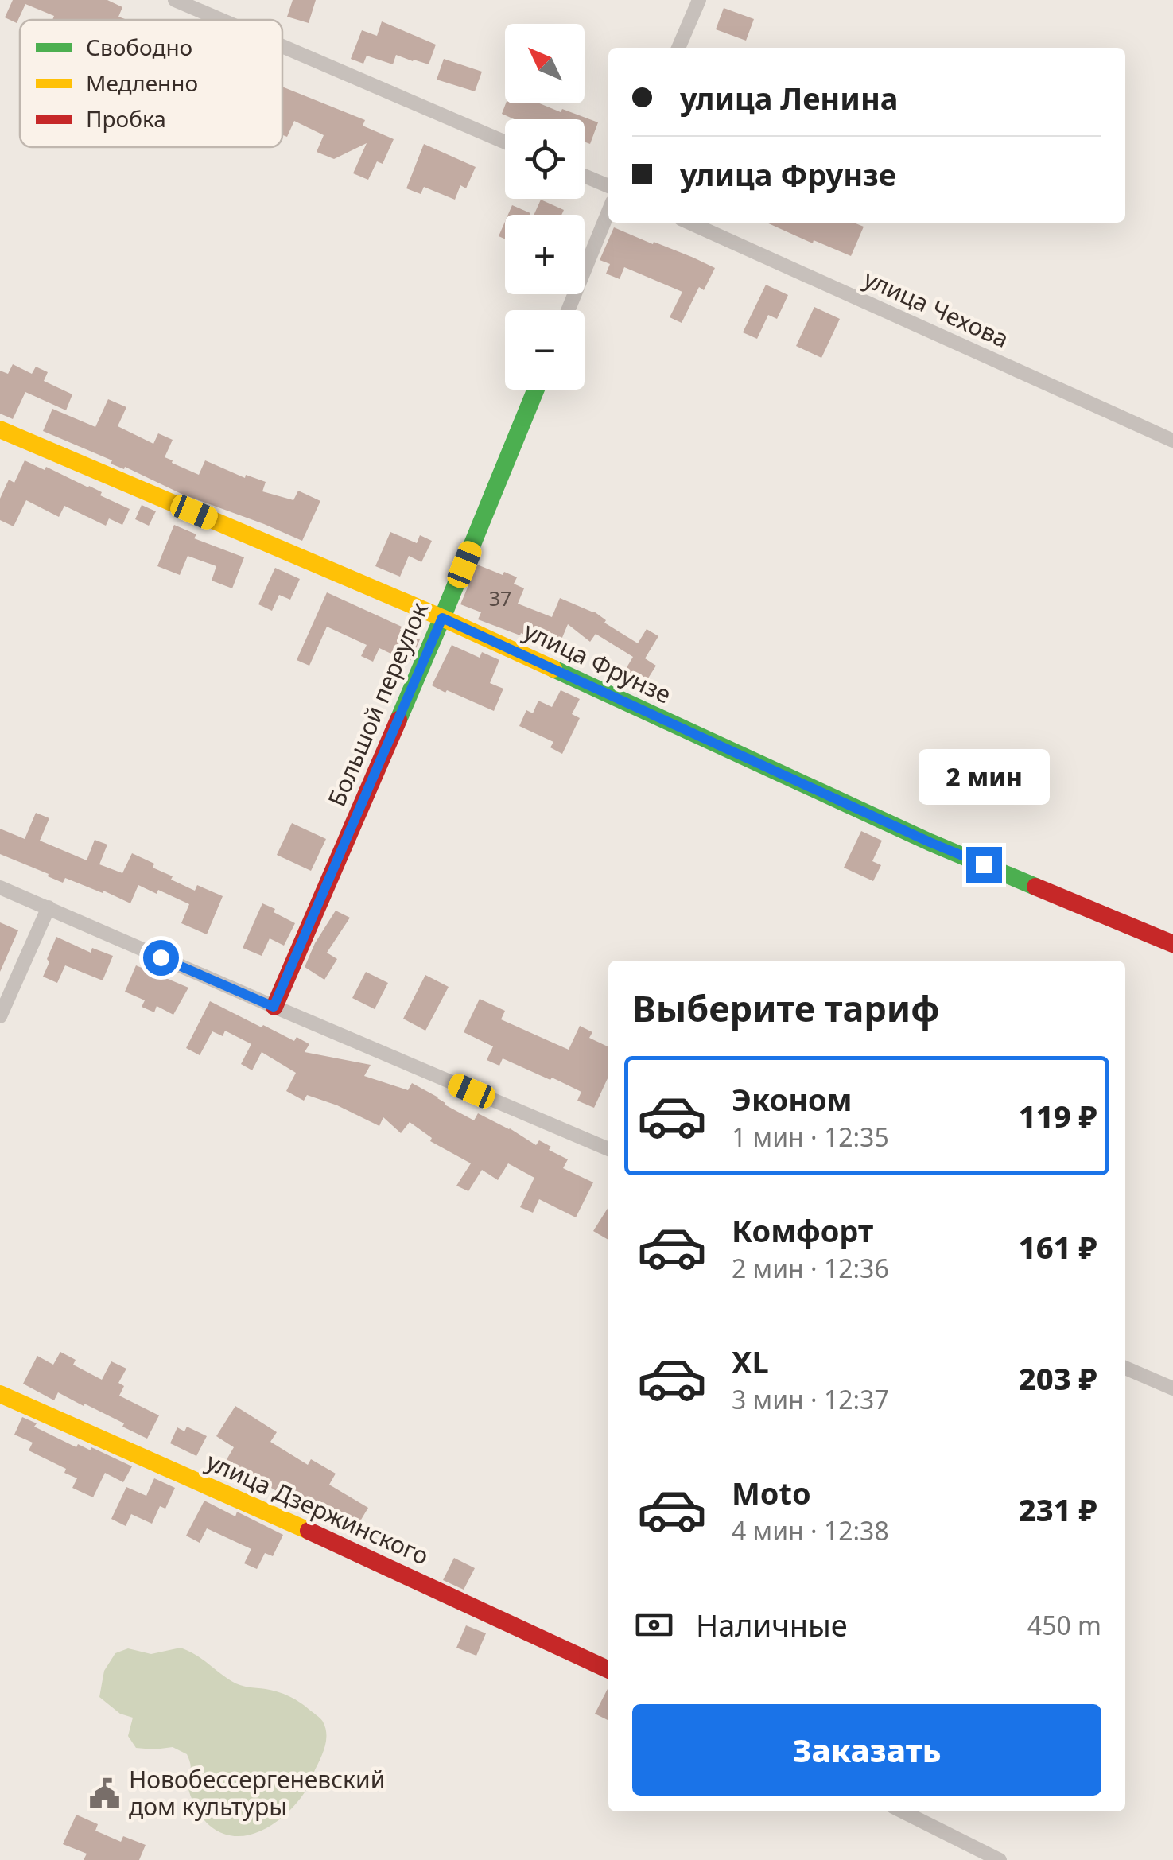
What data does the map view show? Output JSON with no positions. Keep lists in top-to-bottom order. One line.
{"streets":{"street":["улица Чехова","улица Фрунзе","Большой переулок","улица Дзержинского"]},"crossings":[["улица Фрунзе","Большой переулок"]],"places":{"public building":["Новобессергеневский дом культуры"]},"house_numbers":["37"],"legend":["Свободно","Медленно","Пробка"],"north":"top left","page":{"map_buttons":["+","−"],"banner":["улица Ленина","улица Фрунзе"],"bubble":"2 мин","heading":"Выберите тариф","list":[{"name":"Эконом","note":"1 мин · 12:35","value":"119 ₽"},{"name":"Комфорт","note":"2 мин · 12:36","value":"161 ₽"},{"name":"XL","note":"3 мин · 12:37","value":"203 ₽"},{"name":"Moto","note":"4 мин · 12:38","value":"231 ₽"}],"pay":["Наличные","450 m"],"buttons":"Заказать"}}
